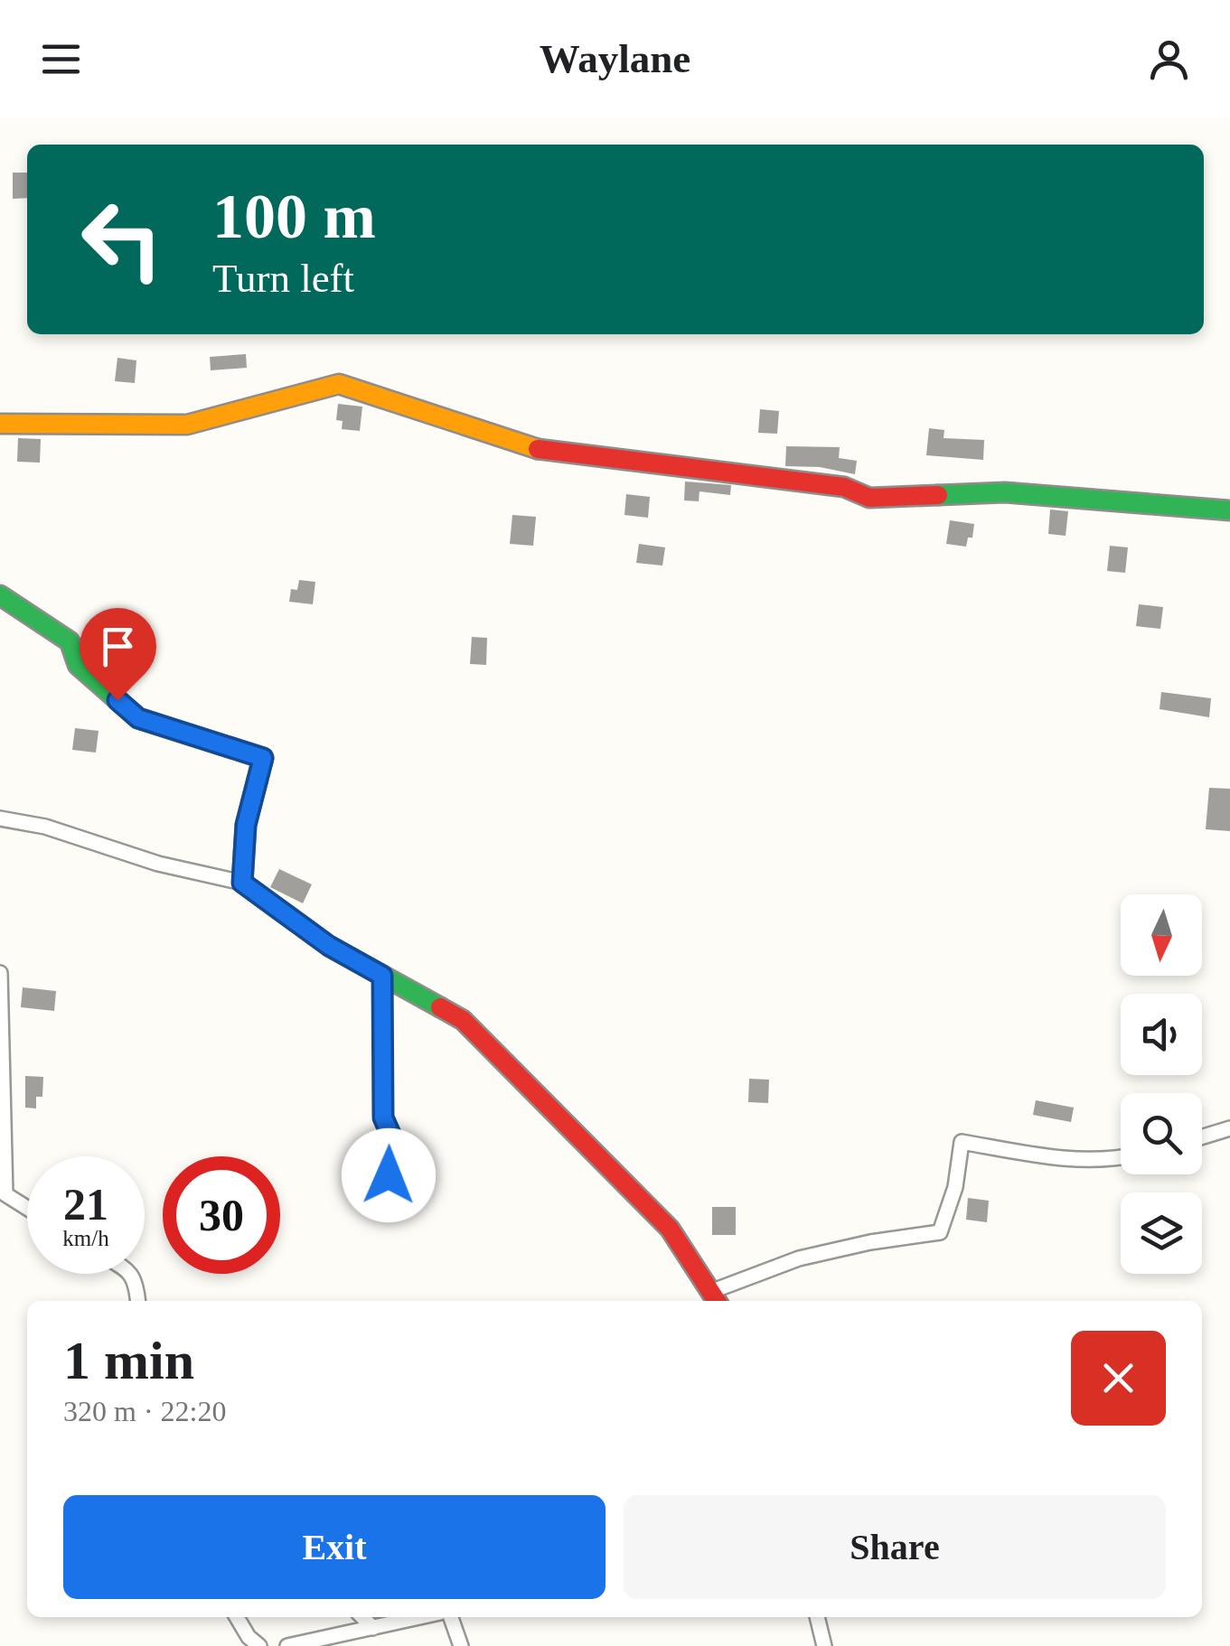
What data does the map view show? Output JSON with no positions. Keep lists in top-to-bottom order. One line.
{"north":"bottom","page":{"header":"Waylane","turn":["100 m","Turn left"],"speed":"21 km/h","limit":"30","heading":["1 min","320 m · 22:20"],"buttons":["Exit","Share"]}}
